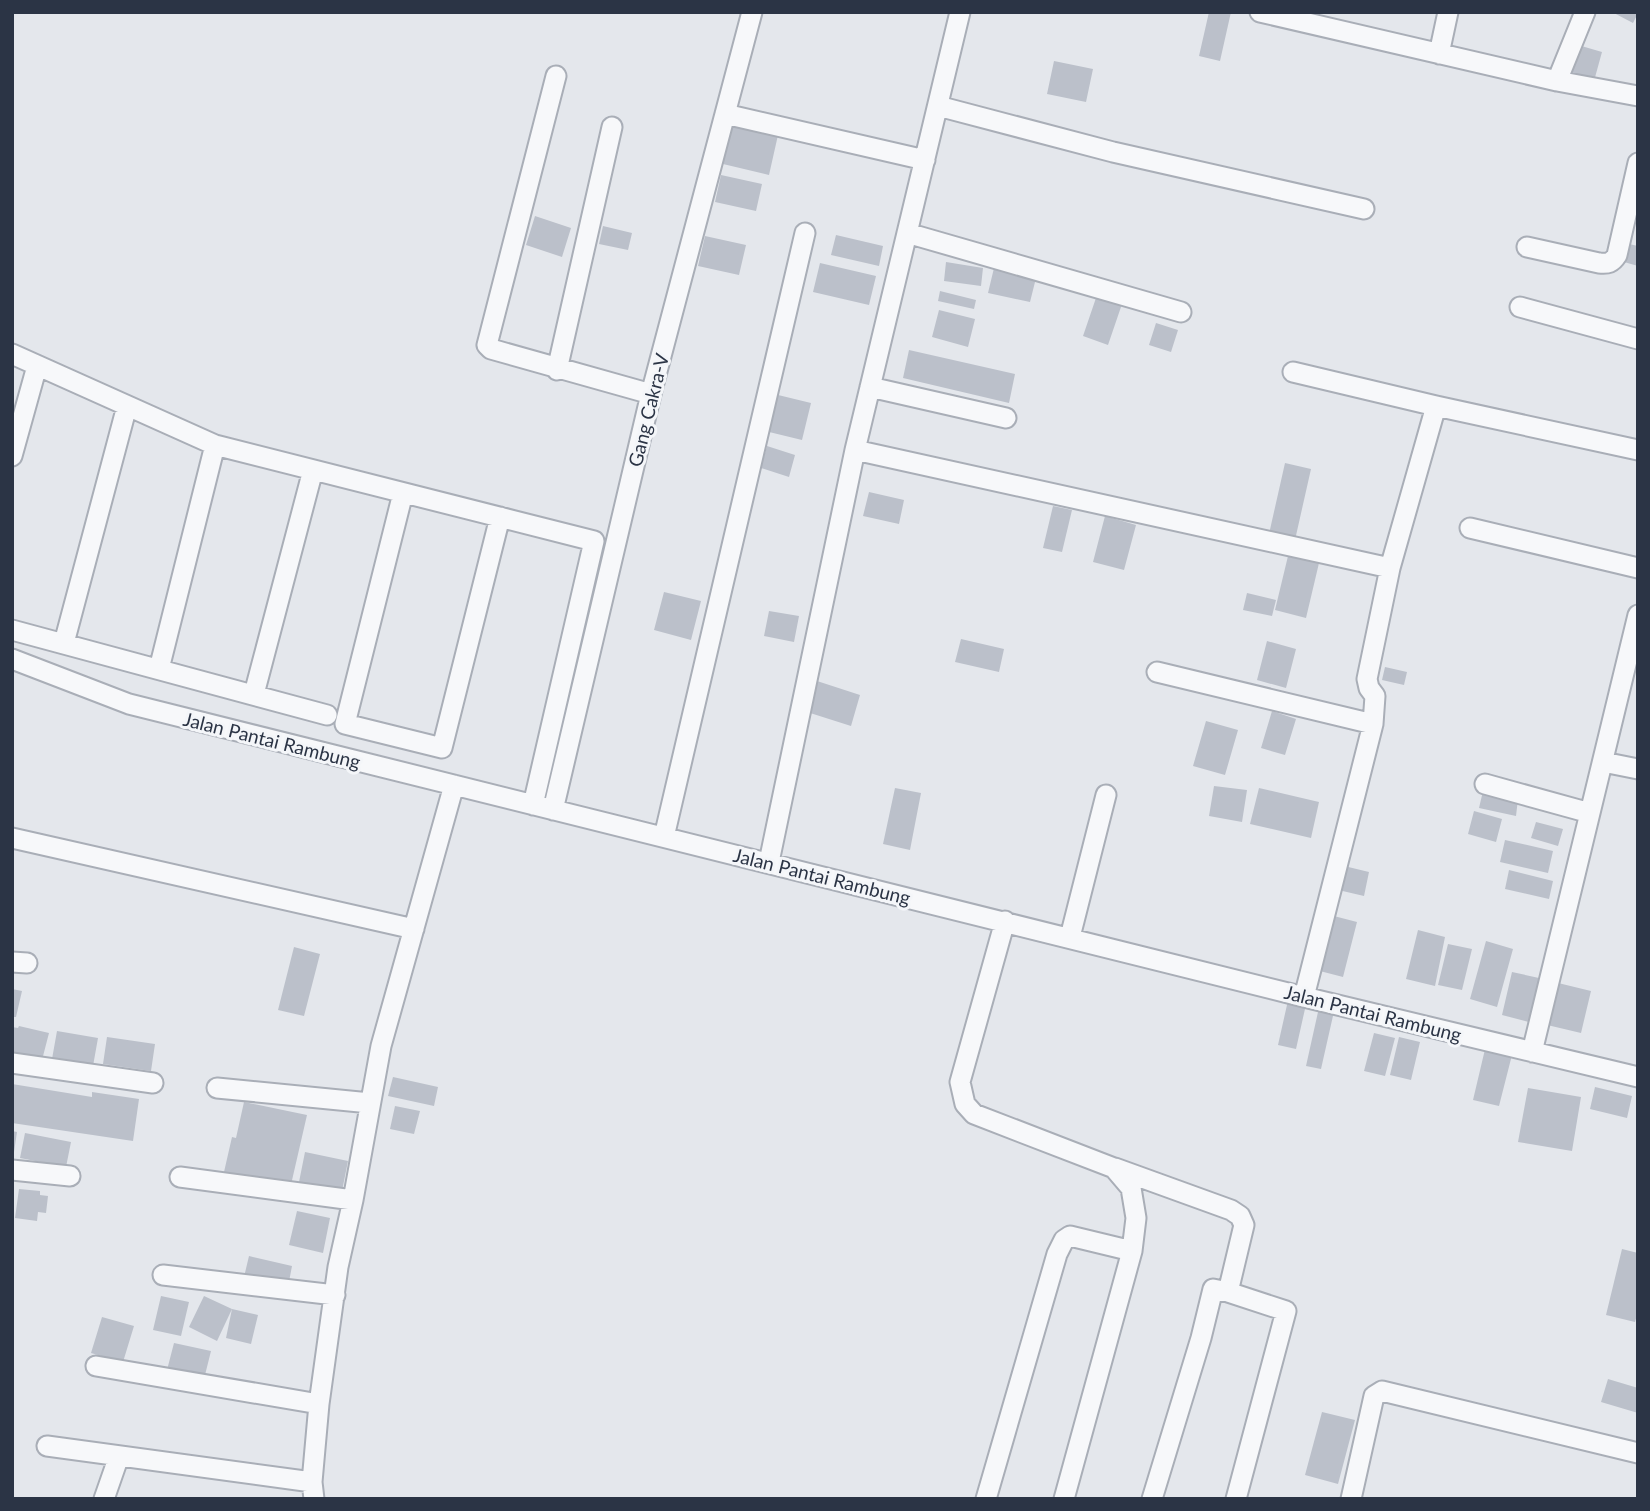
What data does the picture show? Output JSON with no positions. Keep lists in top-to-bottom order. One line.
{"streets":{"street":["Gang Cakra-V","Jalan Pantai Rambung"]},"crossings":[["Gang Cakra-V","Jalan Pantai Rambung"]]}
